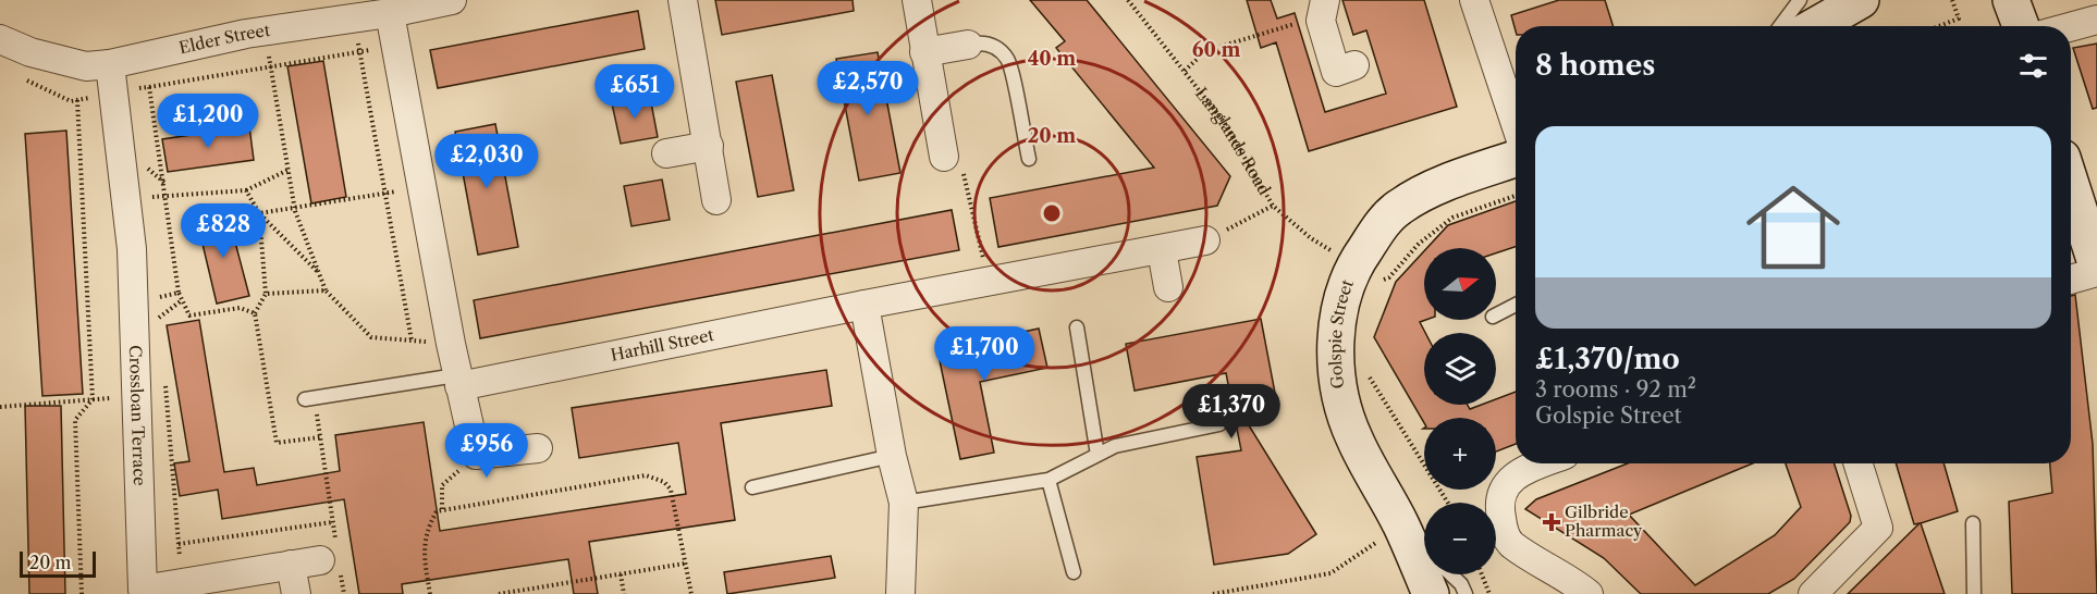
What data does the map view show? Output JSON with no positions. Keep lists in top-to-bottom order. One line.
{"streets":{"street":["Elder Street","Golspie Street","Harhill Street","Crossloan Terrace"],"path":["Langlands Road"]},"crossings":[["Elder Street","Crossloan Terrace"],["Langlands Road","Golspie Street"]],"places":{"health":["Gilbride Pharmacy"]},"scale_bar":"20 m","north":"right","page":{"heading":"8 homes","price":["£2,570","£651","£1,200","£2,030","£828","£1,700","£1,370","£956"],"list":[{"name":"£1,370/mo","note":"3 rooms · 92 m² · Golspie Street"}],"map_buttons":["+","−"],"scale":"20 m"},"rings":["60 m","40 m","20 m"]}
